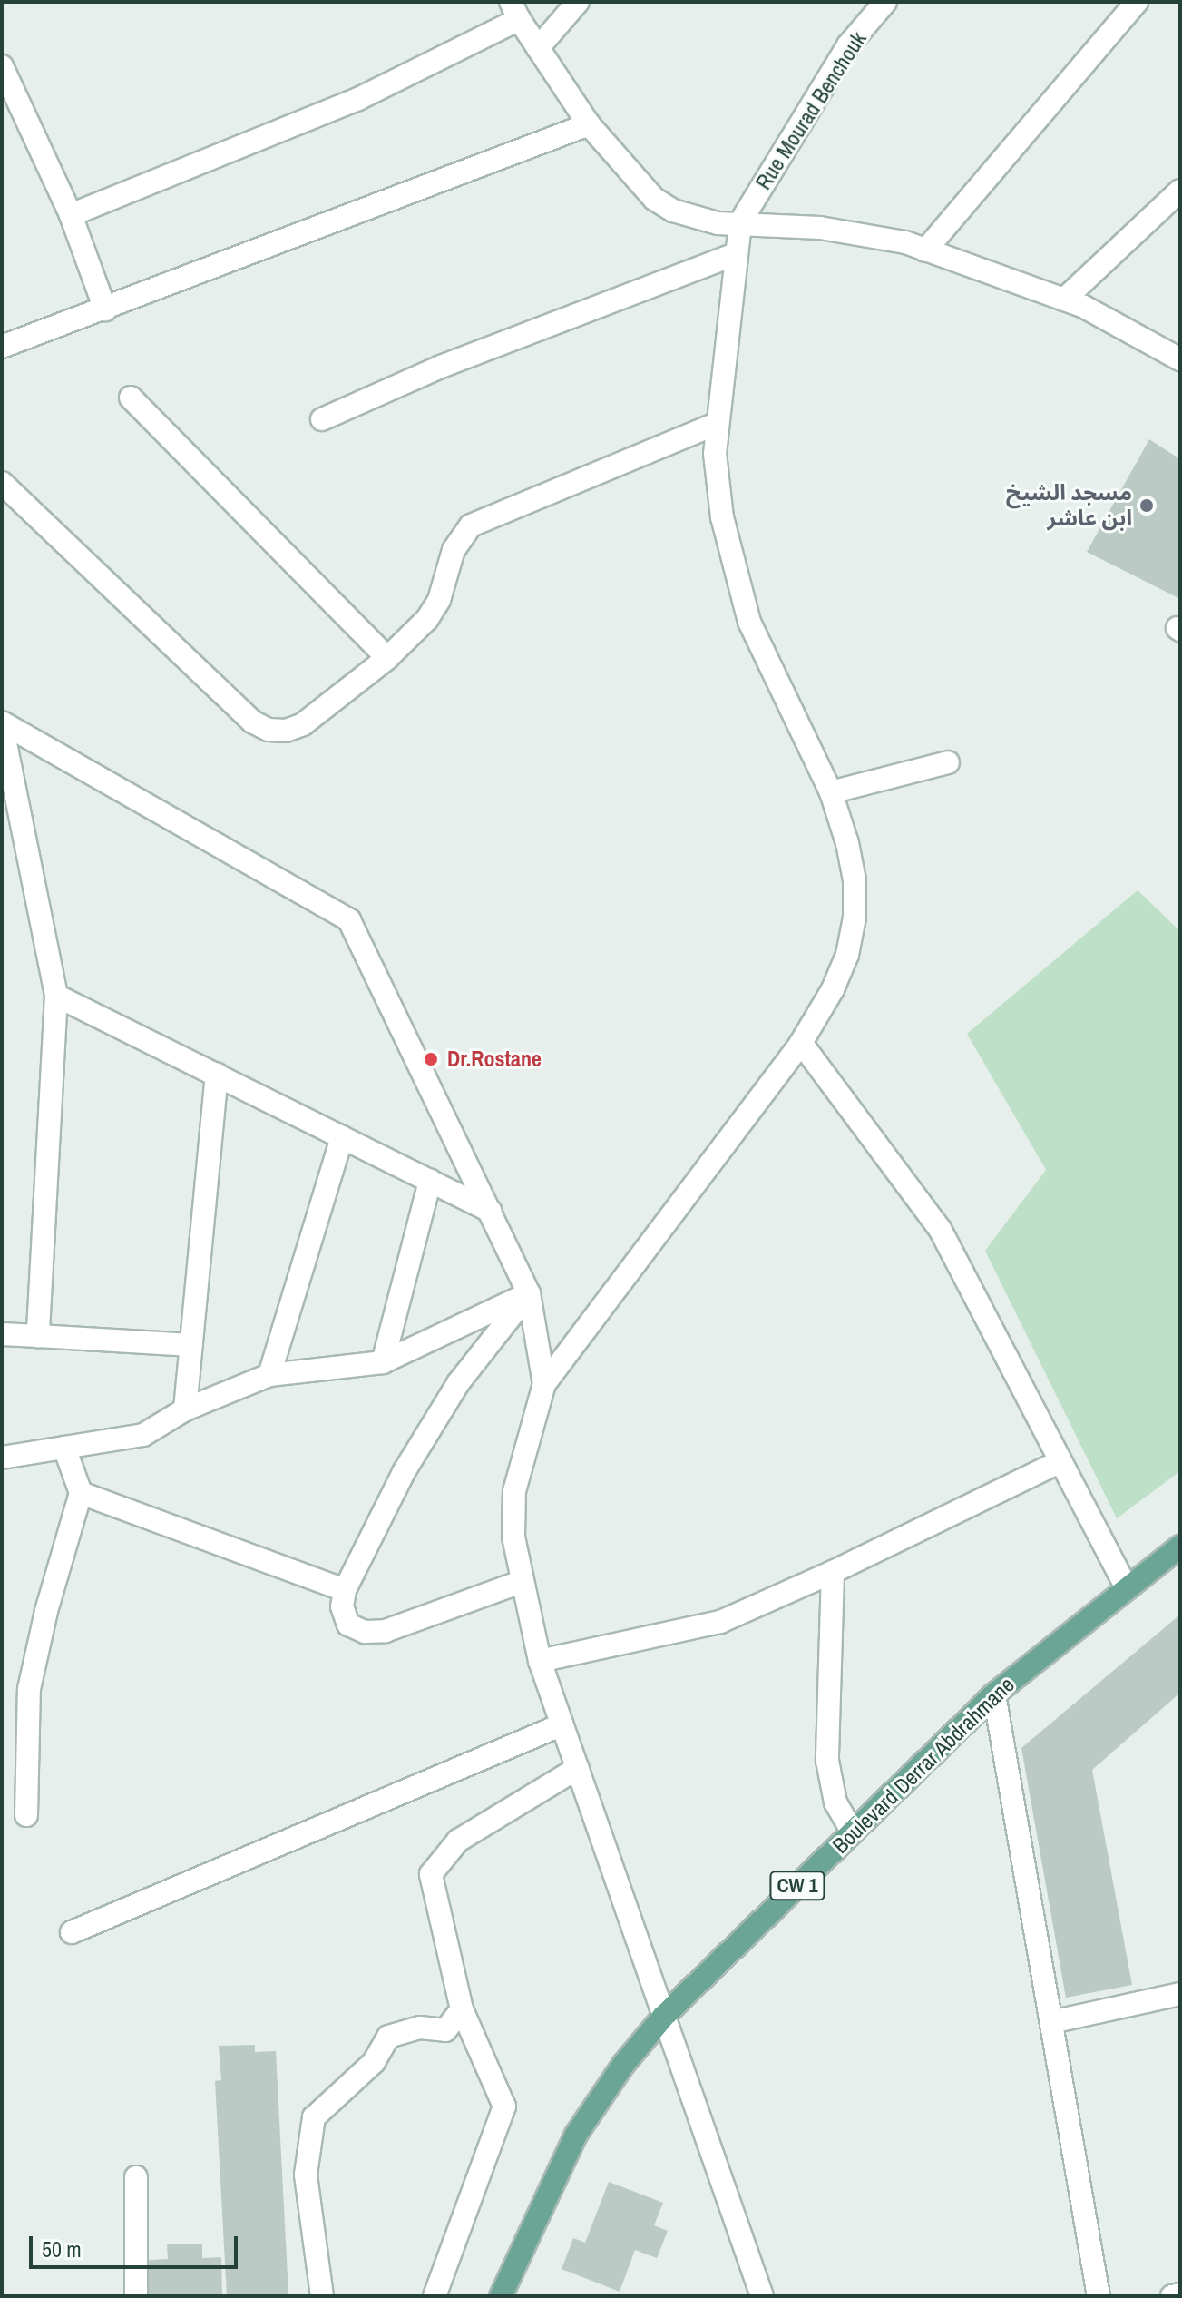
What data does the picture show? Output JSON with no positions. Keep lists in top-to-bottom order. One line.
{"streets":{"main road":["Boulevard Derrar Abdrahmane","CW 1"],"street":["Rue Mourad Benchouk"]},"places":["مسجد الشيخ ابن عاشر","Dr.Rostane"],"scale_bar":"50 m"}
